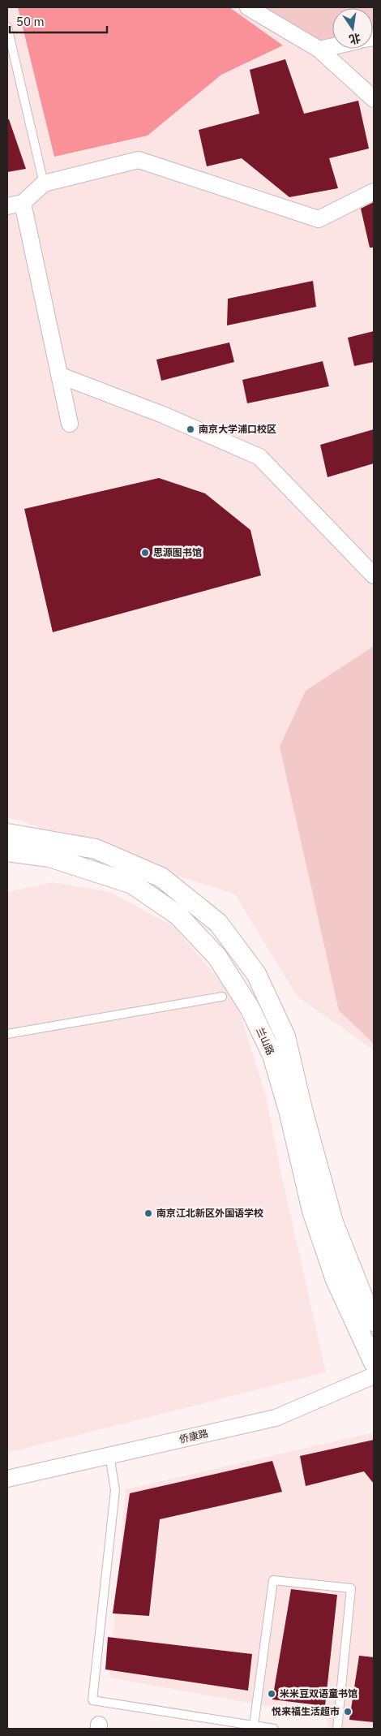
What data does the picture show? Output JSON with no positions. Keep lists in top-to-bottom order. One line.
{"streets":{"street":["兰山路","侨康路"]},"places":["南京大学浦口校区","思源图书馆","南京江北新区外国语学校","米米豆双语童书馆","悦来福生活超市"],"scale_bar":"50 m","north":"bottom"}
